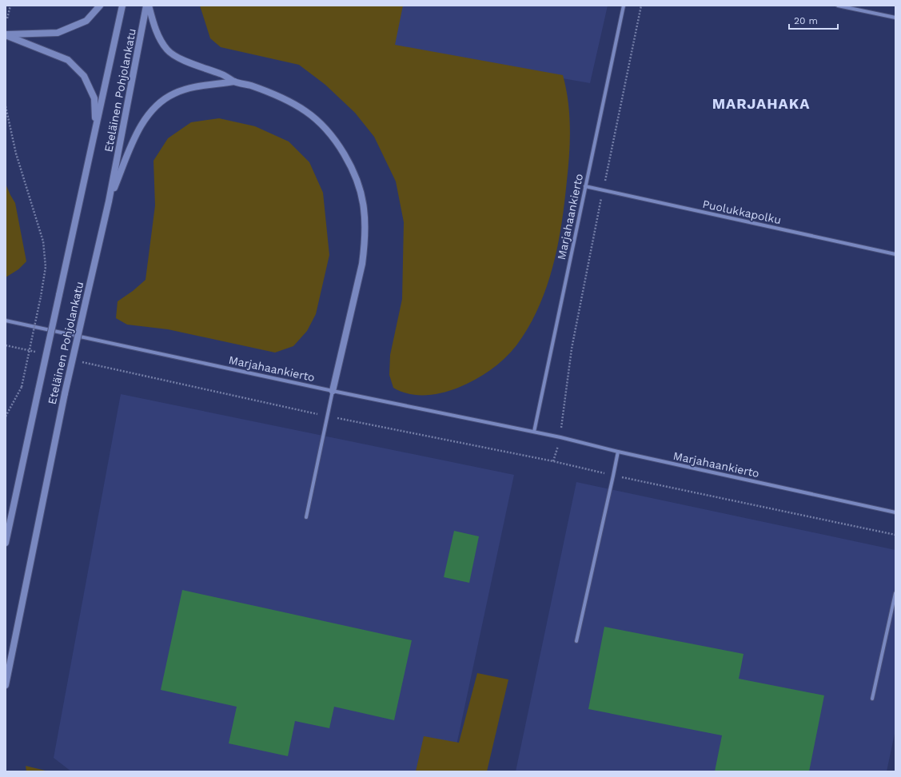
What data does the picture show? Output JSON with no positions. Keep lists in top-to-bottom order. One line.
{"streets":{"main road":["Eteläinen Pohjolankatu"],"street":["Puolukkapolku","Marjahaankierto"]},"crossings":[["Puolukkapolku","Marjahaankierto"]],"districts":["MARJAHAKA"],"scale_bar":"20 m"}
